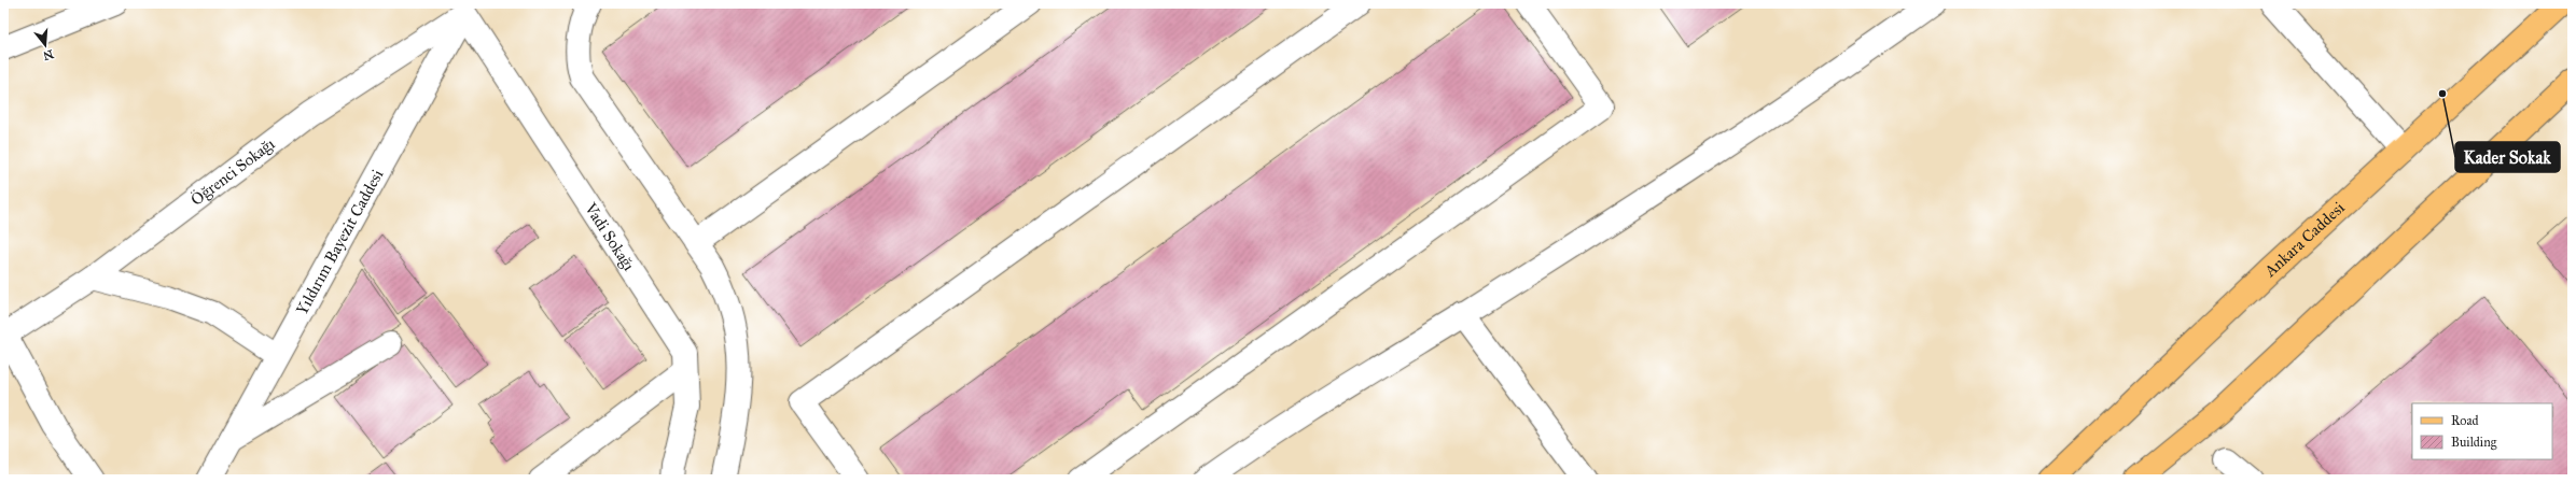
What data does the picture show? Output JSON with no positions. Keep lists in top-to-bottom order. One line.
{"streets":{"main road":["Ankara Caddesi"],"street":["Öğrenci Sokağı","Vadi Sokağı","Yıldırım Bayezit Caddesi"]},"crossings":[["Öğrenci Sokağı","Vadi Sokağı"],["Öğrenci Sokağı","Yıldırım Bayezit Caddesi"],["Vadi Sokağı","Yıldırım Bayezit Caddesi"]],"places":["Kader Sokak"],"legend":["Road","Building"],"north":"bottom"}
